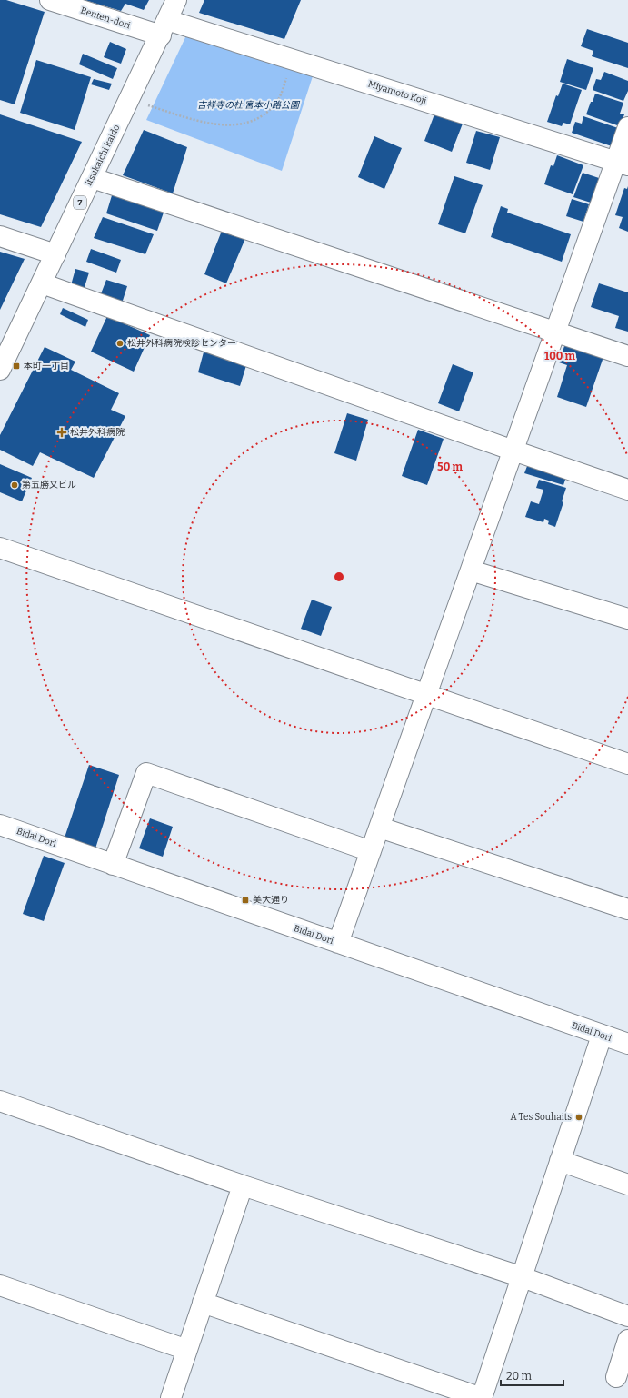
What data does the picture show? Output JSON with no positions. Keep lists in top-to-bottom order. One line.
{"streets":{"street":["Benten-dori","Miyamoto Koji","Itsukaichi kaido","7","Bidai Dori"]},"crossings":[["Benten-dori","Miyamoto Koji"],["Benten-dori","Itsukaichi kaido"],["Miyamoto Koji","Itsukaichi kaido"]],"parks":["吉祥寺の杜 宮本小路公園"],"places":{"other":["松井外科病院検診センター","第五勝又ビル","A Tes Souhaits"],"transit":["本町一丁目","美大通り"],"health":["松井外科病院"]},"scale_bar":"20 m","rings":["100 m","50 m"]}
